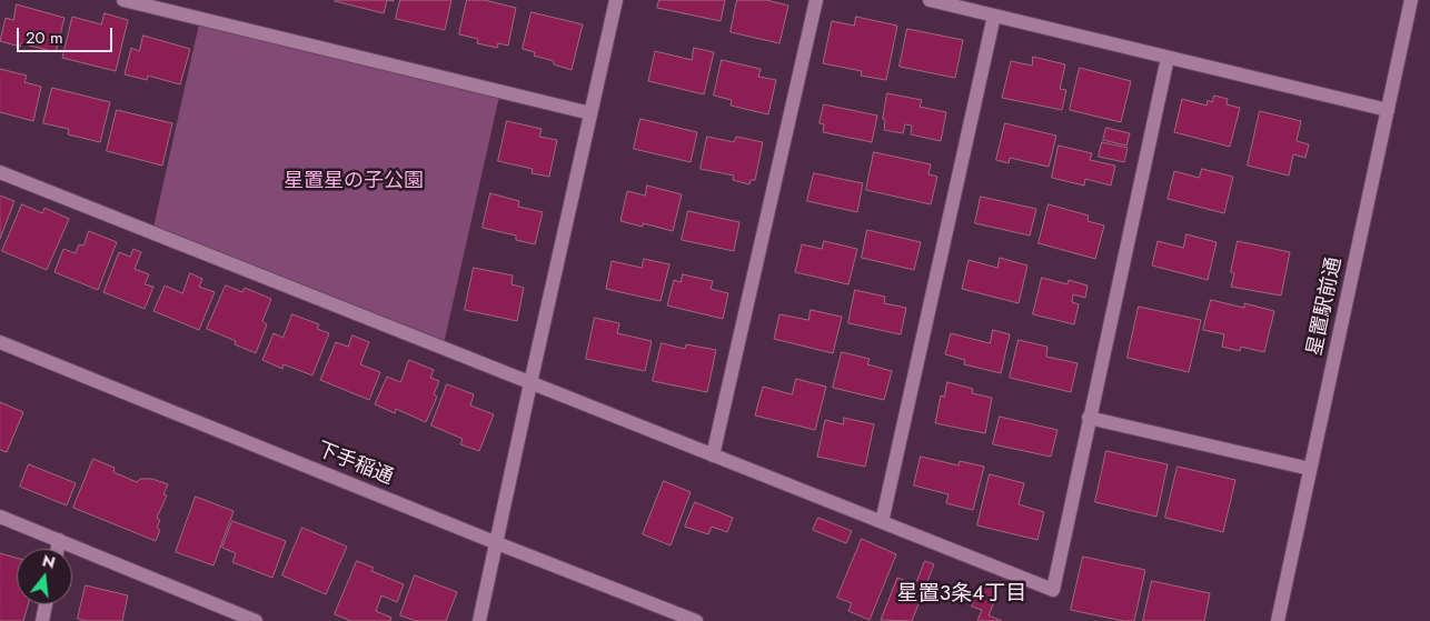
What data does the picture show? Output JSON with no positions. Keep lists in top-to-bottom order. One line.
{"streets":{"street":["星置駅前通","下手稲通"]},"districts":["星置3条4丁目"],"parks":["星置星の子公園"],"scale_bar":"20 m","north":"top"}
